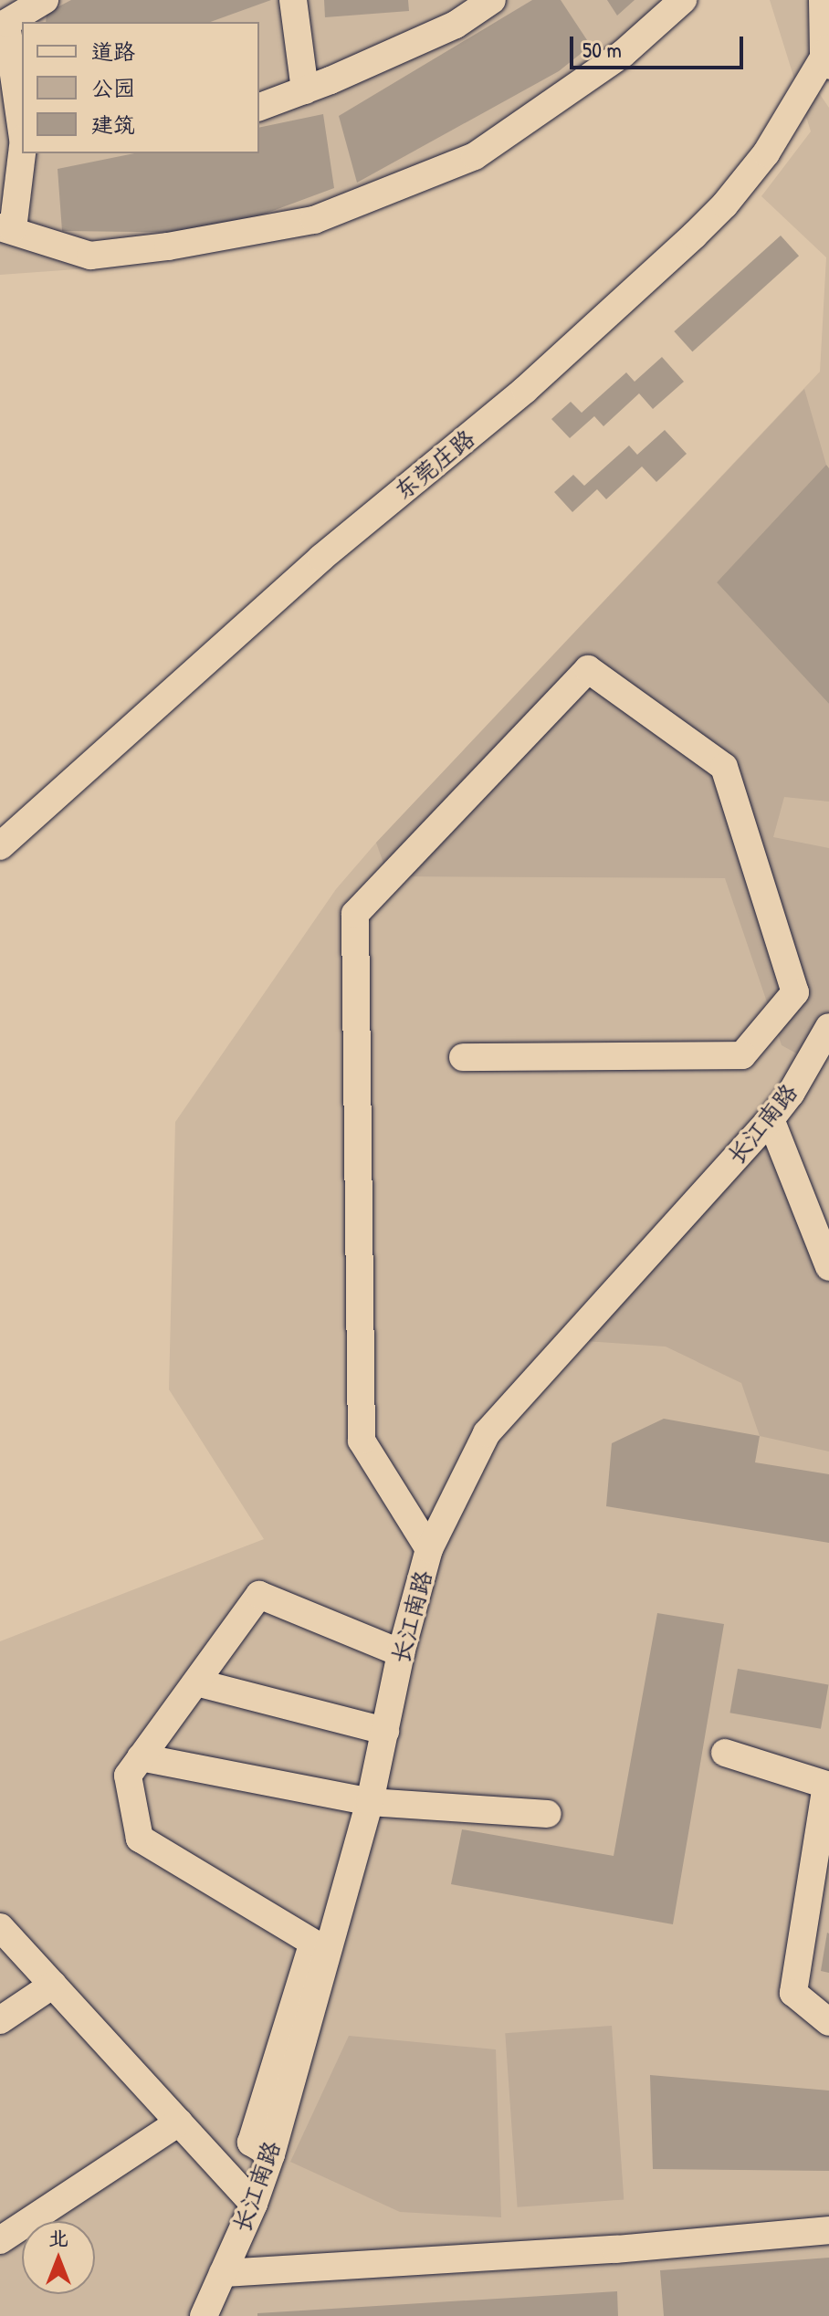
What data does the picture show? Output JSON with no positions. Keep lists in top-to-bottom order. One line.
{"streets":{"street":["东莞庄路","长江南路"]},"legend":["道路","公园","建筑"],"scale_bar":"50 m","north":"top"}
